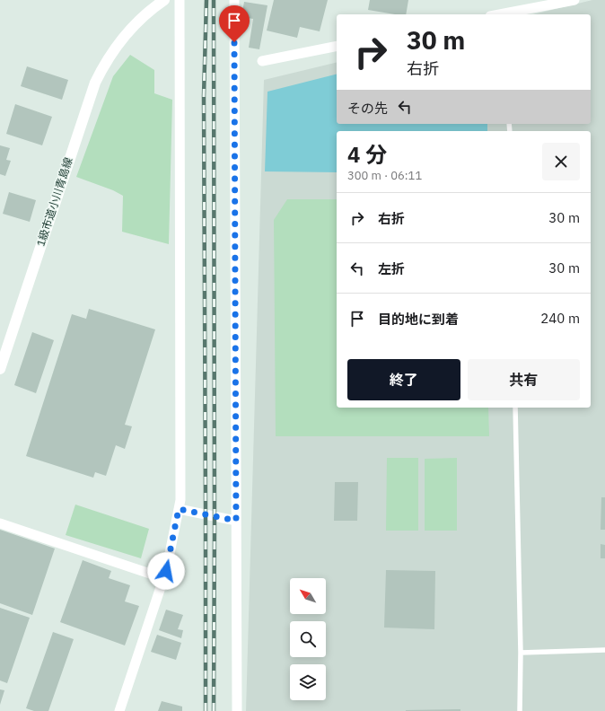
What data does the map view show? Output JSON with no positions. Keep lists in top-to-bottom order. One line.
{"streets":{"street":["1級市道小川青島線"]},"north":"top left","page":{"turn":["30 m","右折"],"then":"その先","heading":["4 分","300 m · 06:11"],"list":[{"name":"右折","value":"30 m"},{"name":"左折","value":"30 m"},{"name":"目的地に到着","value":"240 m"}],"buttons":["終了","共有"]}}
